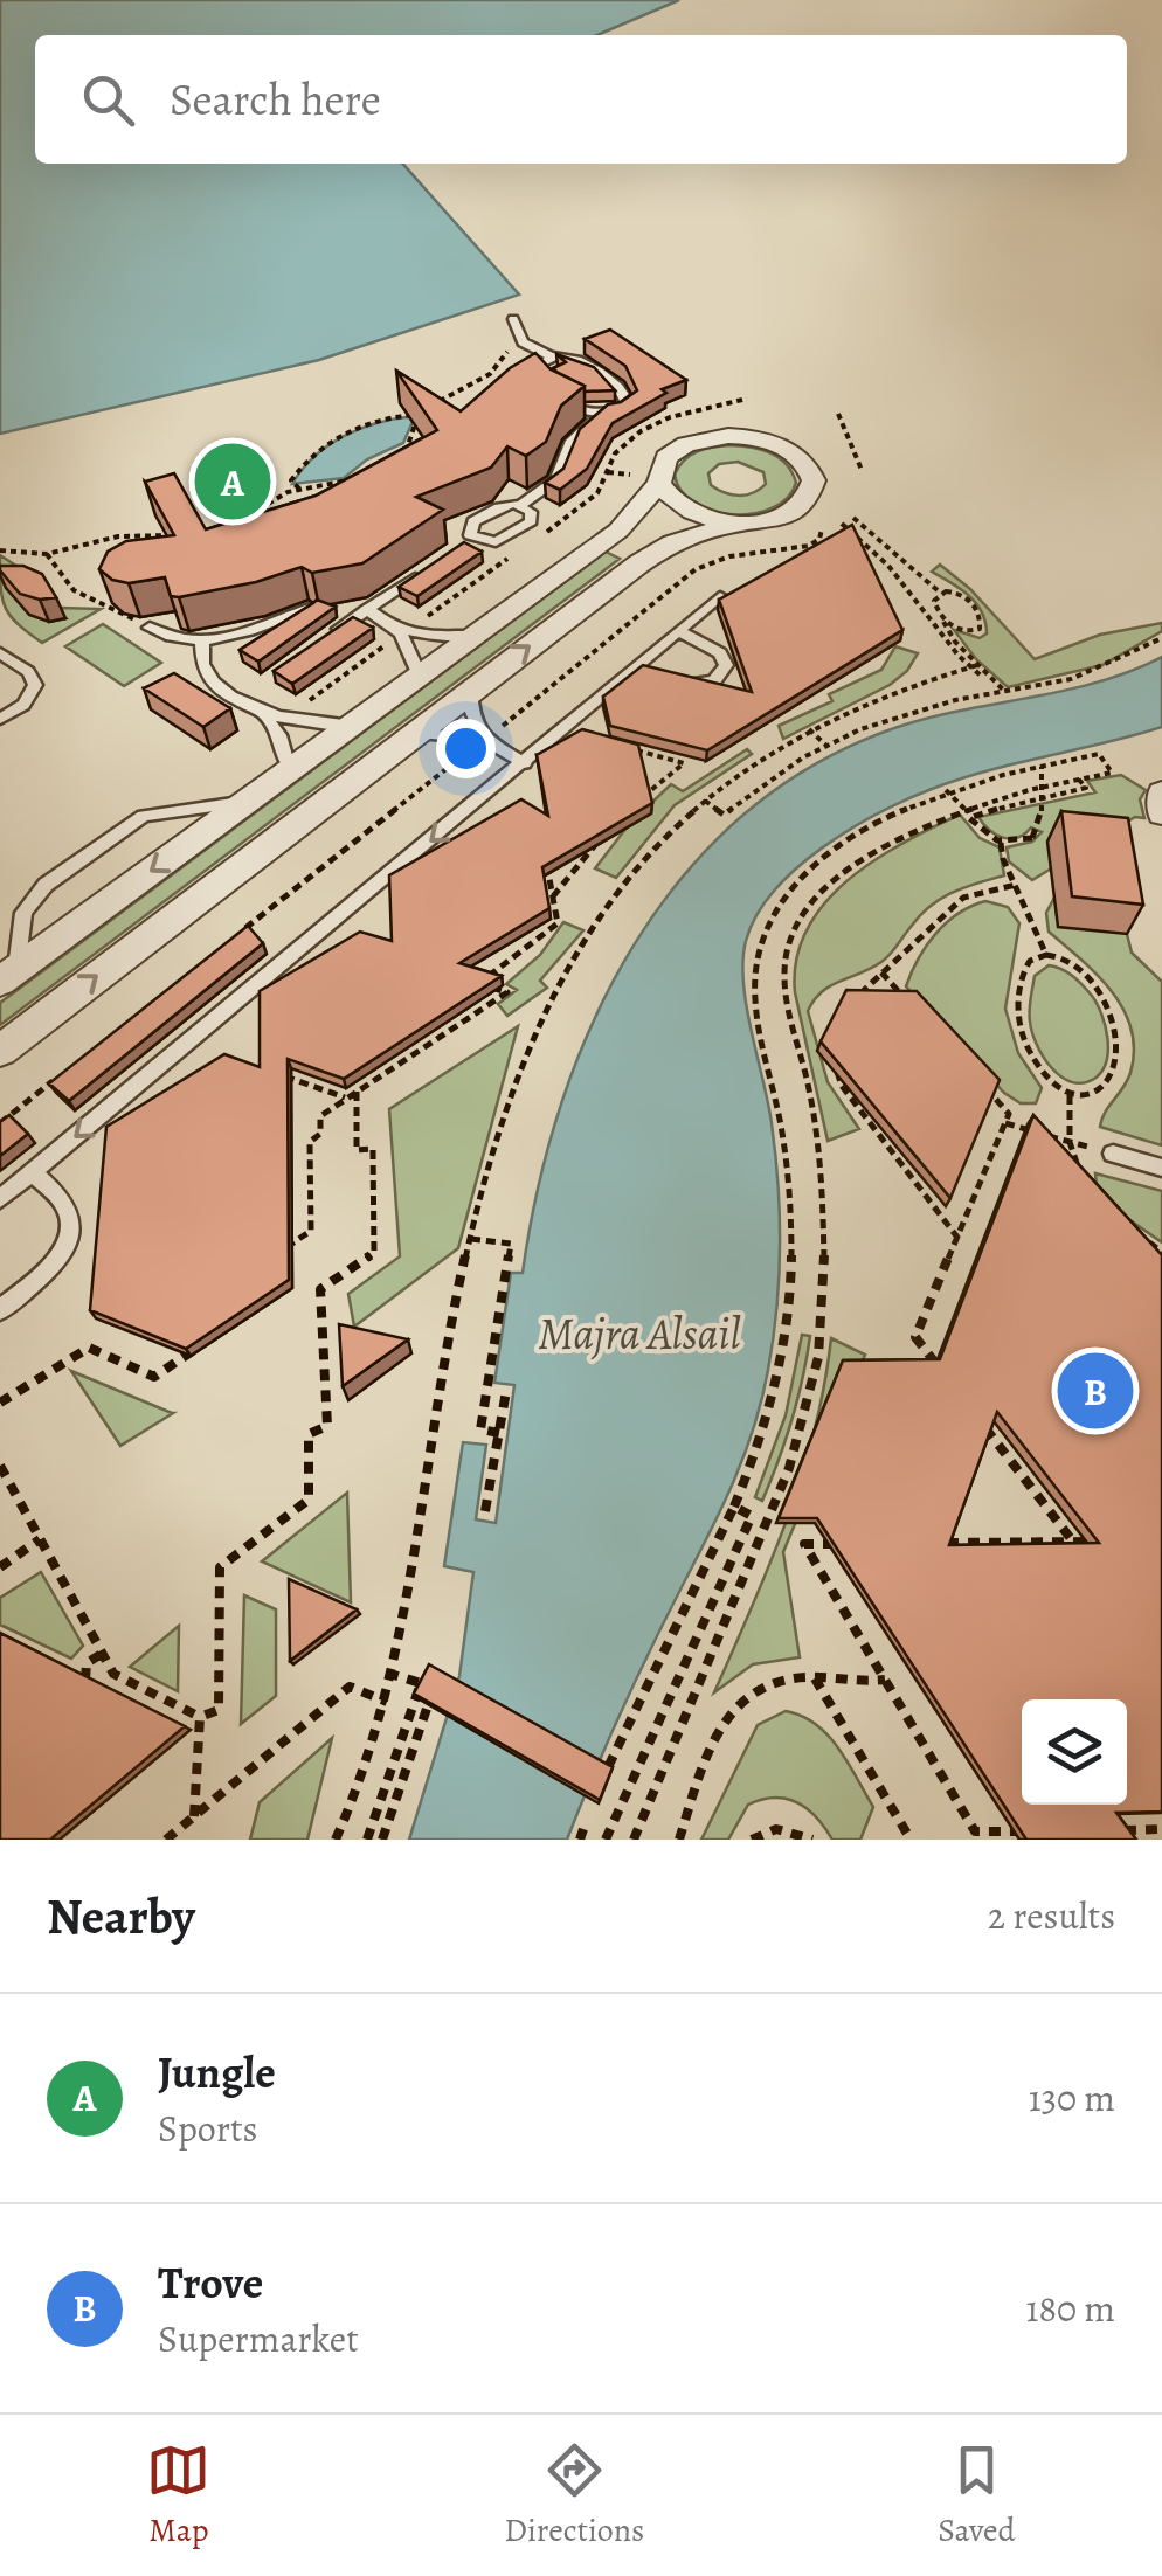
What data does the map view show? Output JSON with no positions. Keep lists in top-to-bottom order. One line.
{"water":["Majra Alsail"],"page":{"search":"Search here","pins":["A","B"],"heading":["Nearby","2 results"],"list":[{"mark":"A","name":"Jungle","note":"Sports","value":"130 m"},{"mark":"B","name":"Trove","note":"Supermarket","value":"180 m"}],"nav":["Map","Directions","Saved"]}}
